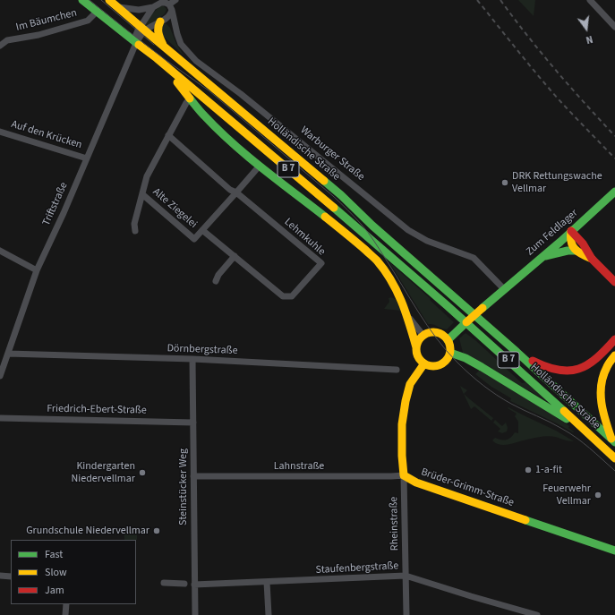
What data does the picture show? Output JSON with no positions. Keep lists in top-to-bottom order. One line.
{"streets":{"main road":["Holländische Straße","B 7","Zum Feldlager","Brüder-Grimm-Straße"],"street":["Im Bäumchen","Auf den Krücken","Warburger Straße","Triftstraße","Alte Ziegelei","Lehmkuhle","Dörnbergstraße","Friedrich-Ebert-Straße","Lahnstraße","Steinstücker Weg","Rheinstraße","Staufenbergstraße"]},"crossings":[["Im Bäumchen","B 7"],["Auf den Krücken","Triftstraße"],["Holländische Straße","B 7"],["Holländische Straße","Triftstraße"],["Warburger Straße","Triftstraße"],["Warburger Straße","Zum Feldlager"],["B 7","Triftstraße"],["Triftstraße","Dörnbergstraße"],["Alte Ziegelei","Lehmkuhle"],["Dörnbergstraße","Steinstücker Weg"],["Friedrich-Ebert-Straße","Steinstücker Weg"],["Lahnstraße","Steinstücker Weg"],["Lahnstraße","Brüder-Grimm-Straße"],["Lahnstraße","Rheinstraße"],["Steinstücker Weg","Staufenbergstraße"],["Brüder-Grimm-Straße","Rheinstraße"],["Rheinstraße","Staufenbergstraße"]],"places":["DRK Rettungswache Vellmar","1-a-fit","Kindergarten Niedervellmar","Feuerwehr Vellmar","Grundschule Niedervellmar"],"legend":["Fast","Slow","Jam"],"north":"bottom"}
